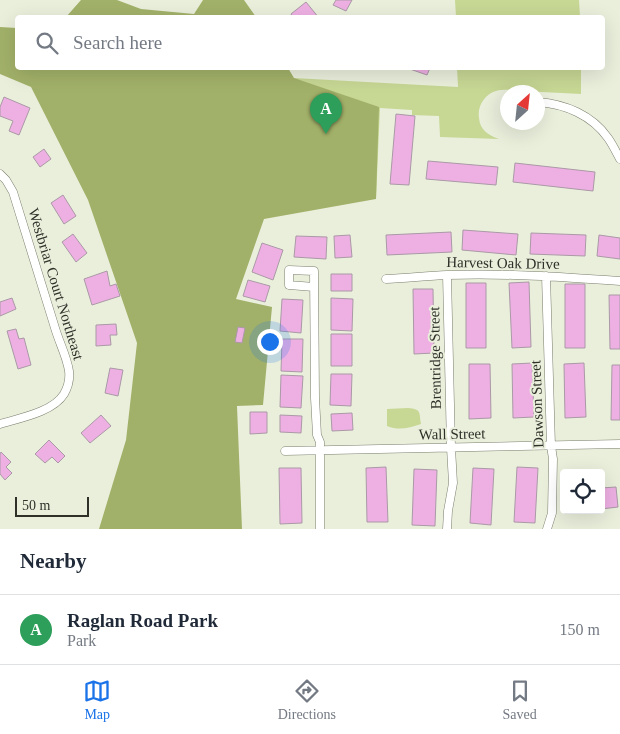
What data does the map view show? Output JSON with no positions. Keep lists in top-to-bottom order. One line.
{"streets":{"street":["Harvest Oak Drive","Westbriar Court Northeast","Brentridge Street","Dawson Street","Wall Street"]},"crossings":[["Harvest Oak Drive","Brentridge Street"],["Harvest Oak Drive","Dawson Street"],["Brentridge Street","Wall Street"],["Dawson Street","Wall Street"]],"scale_bar":"50 m","north":"top right","page":{"search":"Search here","pins":"A","scale":"50 m","heading":"Nearby","list":[{"mark":"A","name":"Raglan Road Park","note":"Park","value":"150 m"}],"nav":["Map","Directions","Saved"]}}
